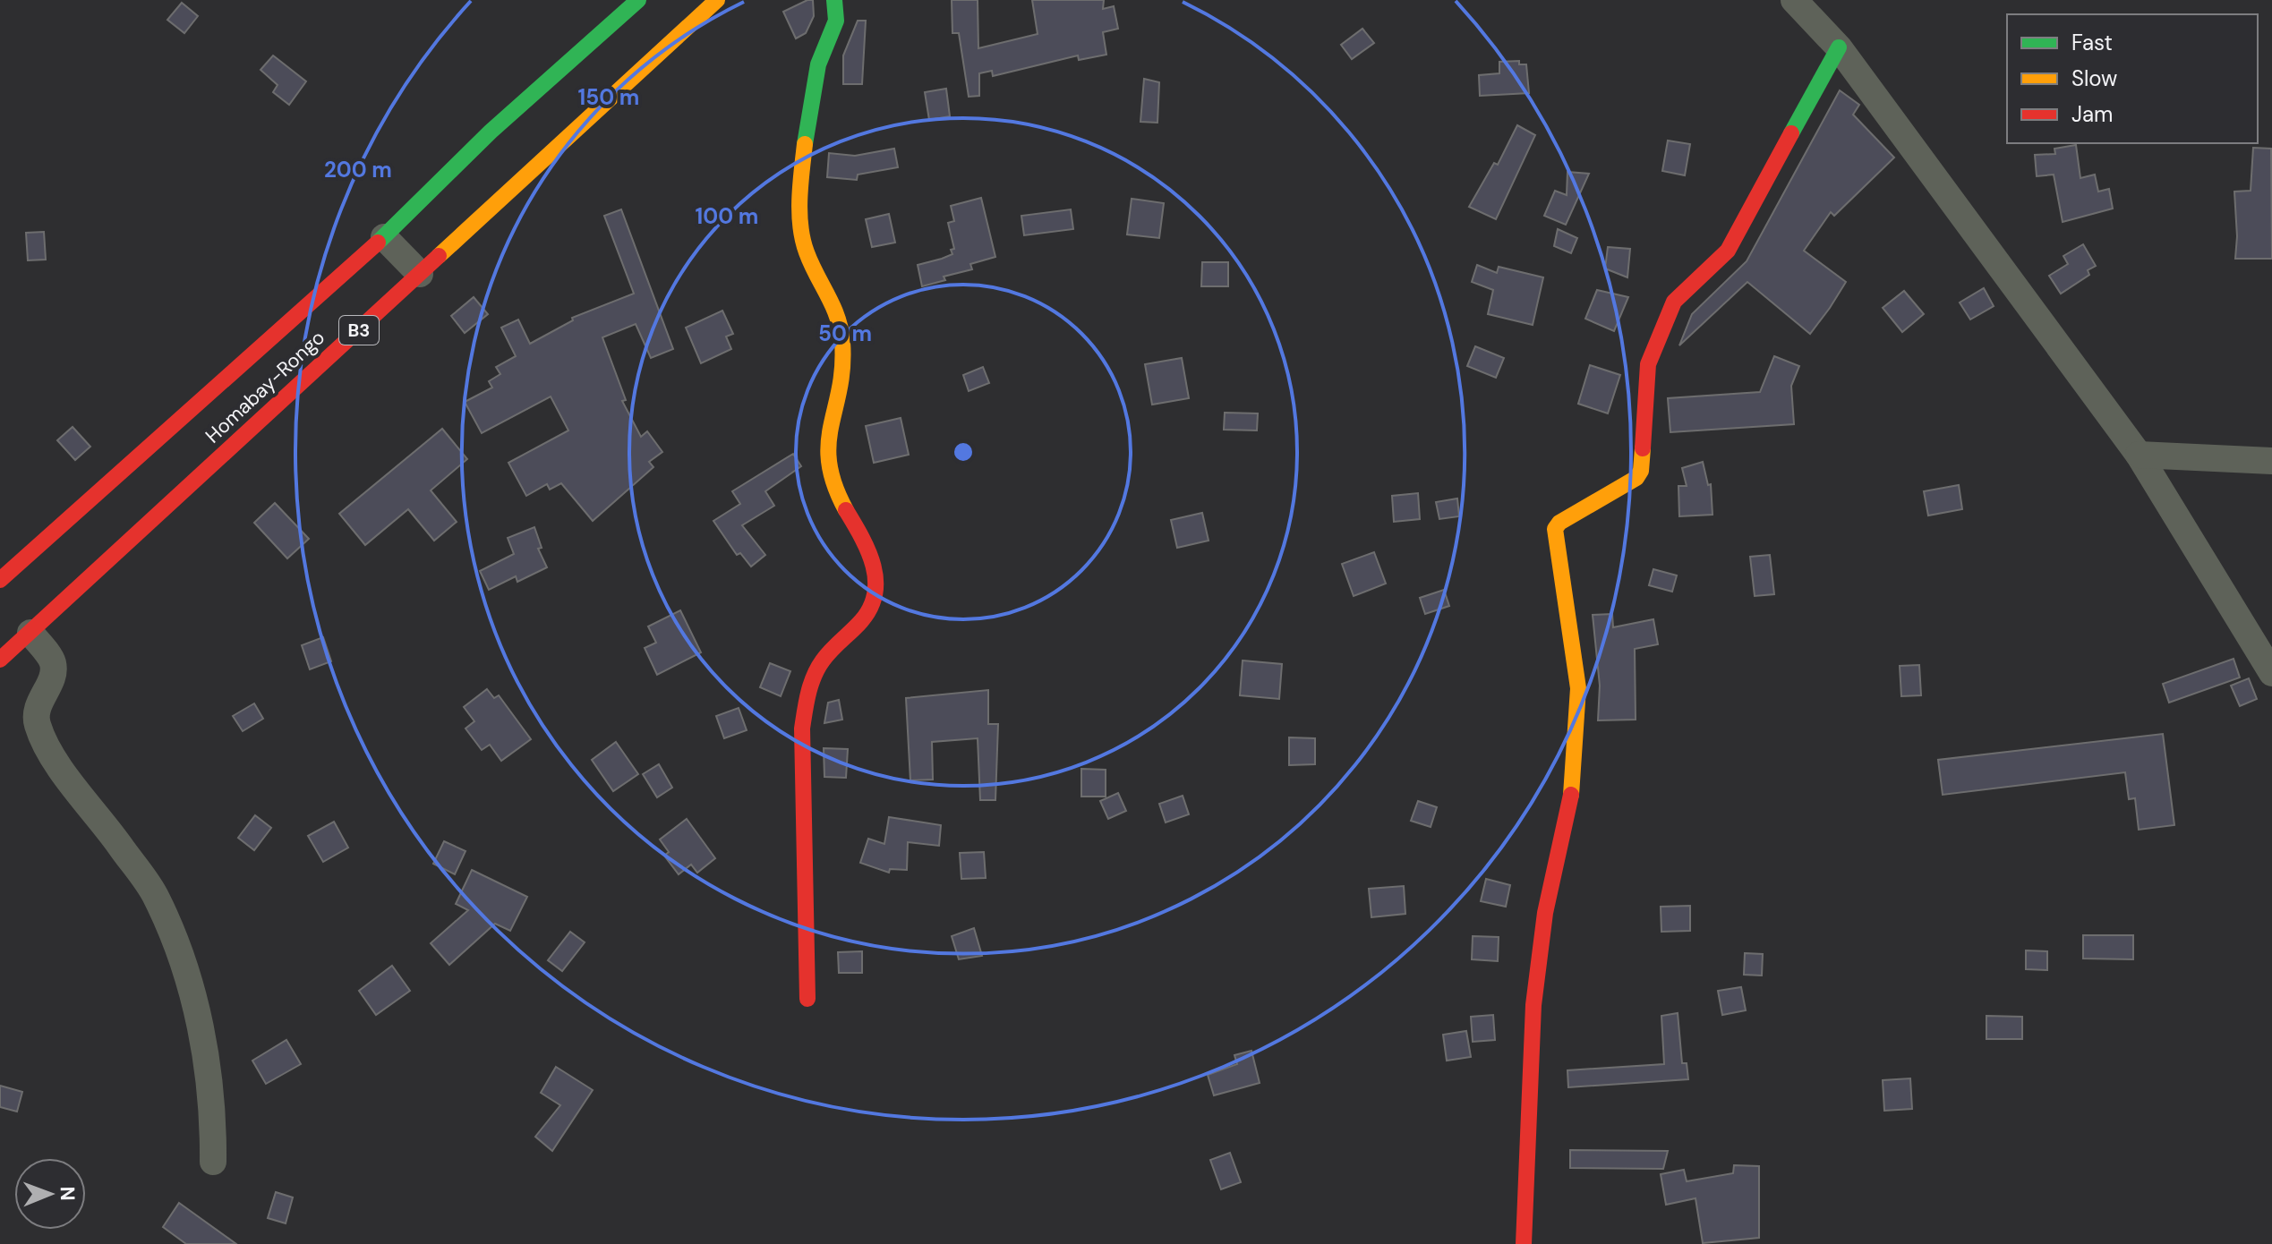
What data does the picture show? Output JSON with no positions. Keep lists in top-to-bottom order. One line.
{"streets":{"main road":["B3","Homabay-Rongo"]},"legend":["Fast","Slow","Jam"],"north":"right","rings":["150 m","200 m","100 m","50 m"]}
